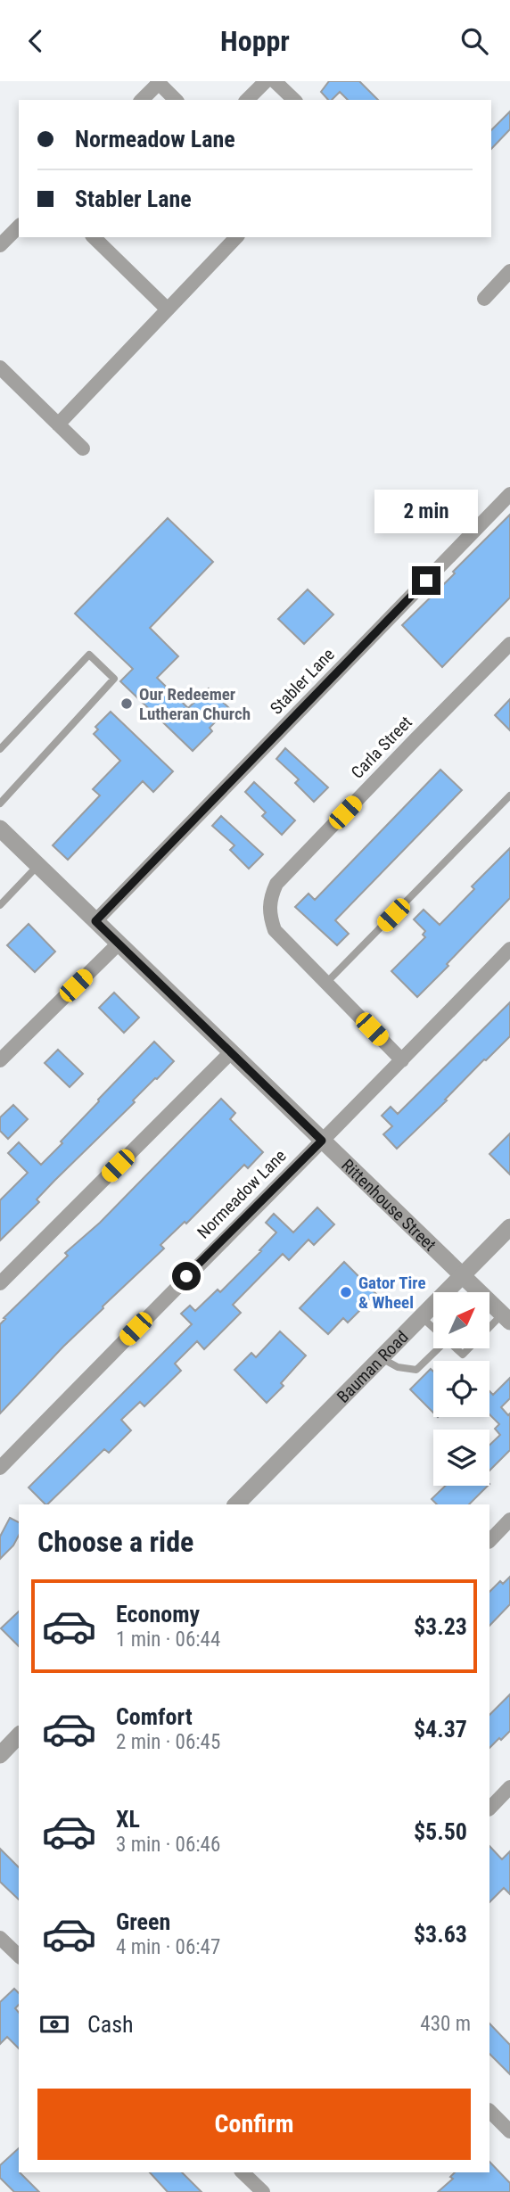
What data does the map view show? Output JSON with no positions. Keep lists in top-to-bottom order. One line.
{"streets":{"street":["Stabler Lane","Carla Street","Normeadow Lane","Rittenhouse Street","Bauman Road"]},"crossings":[["Stabler Lane","Rittenhouse Street"],["Normeadow Lane","Rittenhouse Street"],["Rittenhouse Street","Bauman Road"]],"places":["Our Redeemer Lutheran Church","Gator Tire & Wheel"],"north":"top right","page":{"header":"Hoppr","banner":["Normeadow Lane","Stabler Lane"],"bubble":"2 min","heading":"Choose a ride","list":[{"name":"Economy","note":"1 min · 06:44","value":"$3.23"},{"name":"Comfort","note":"2 min · 06:45","value":"$4.37"},{"name":"XL","note":"3 min · 06:46","value":"$5.50"},{"name":"Green","note":"4 min · 06:47","value":"$3.63"}],"pay":["Cash","430 m"],"buttons":"Confirm"}}
